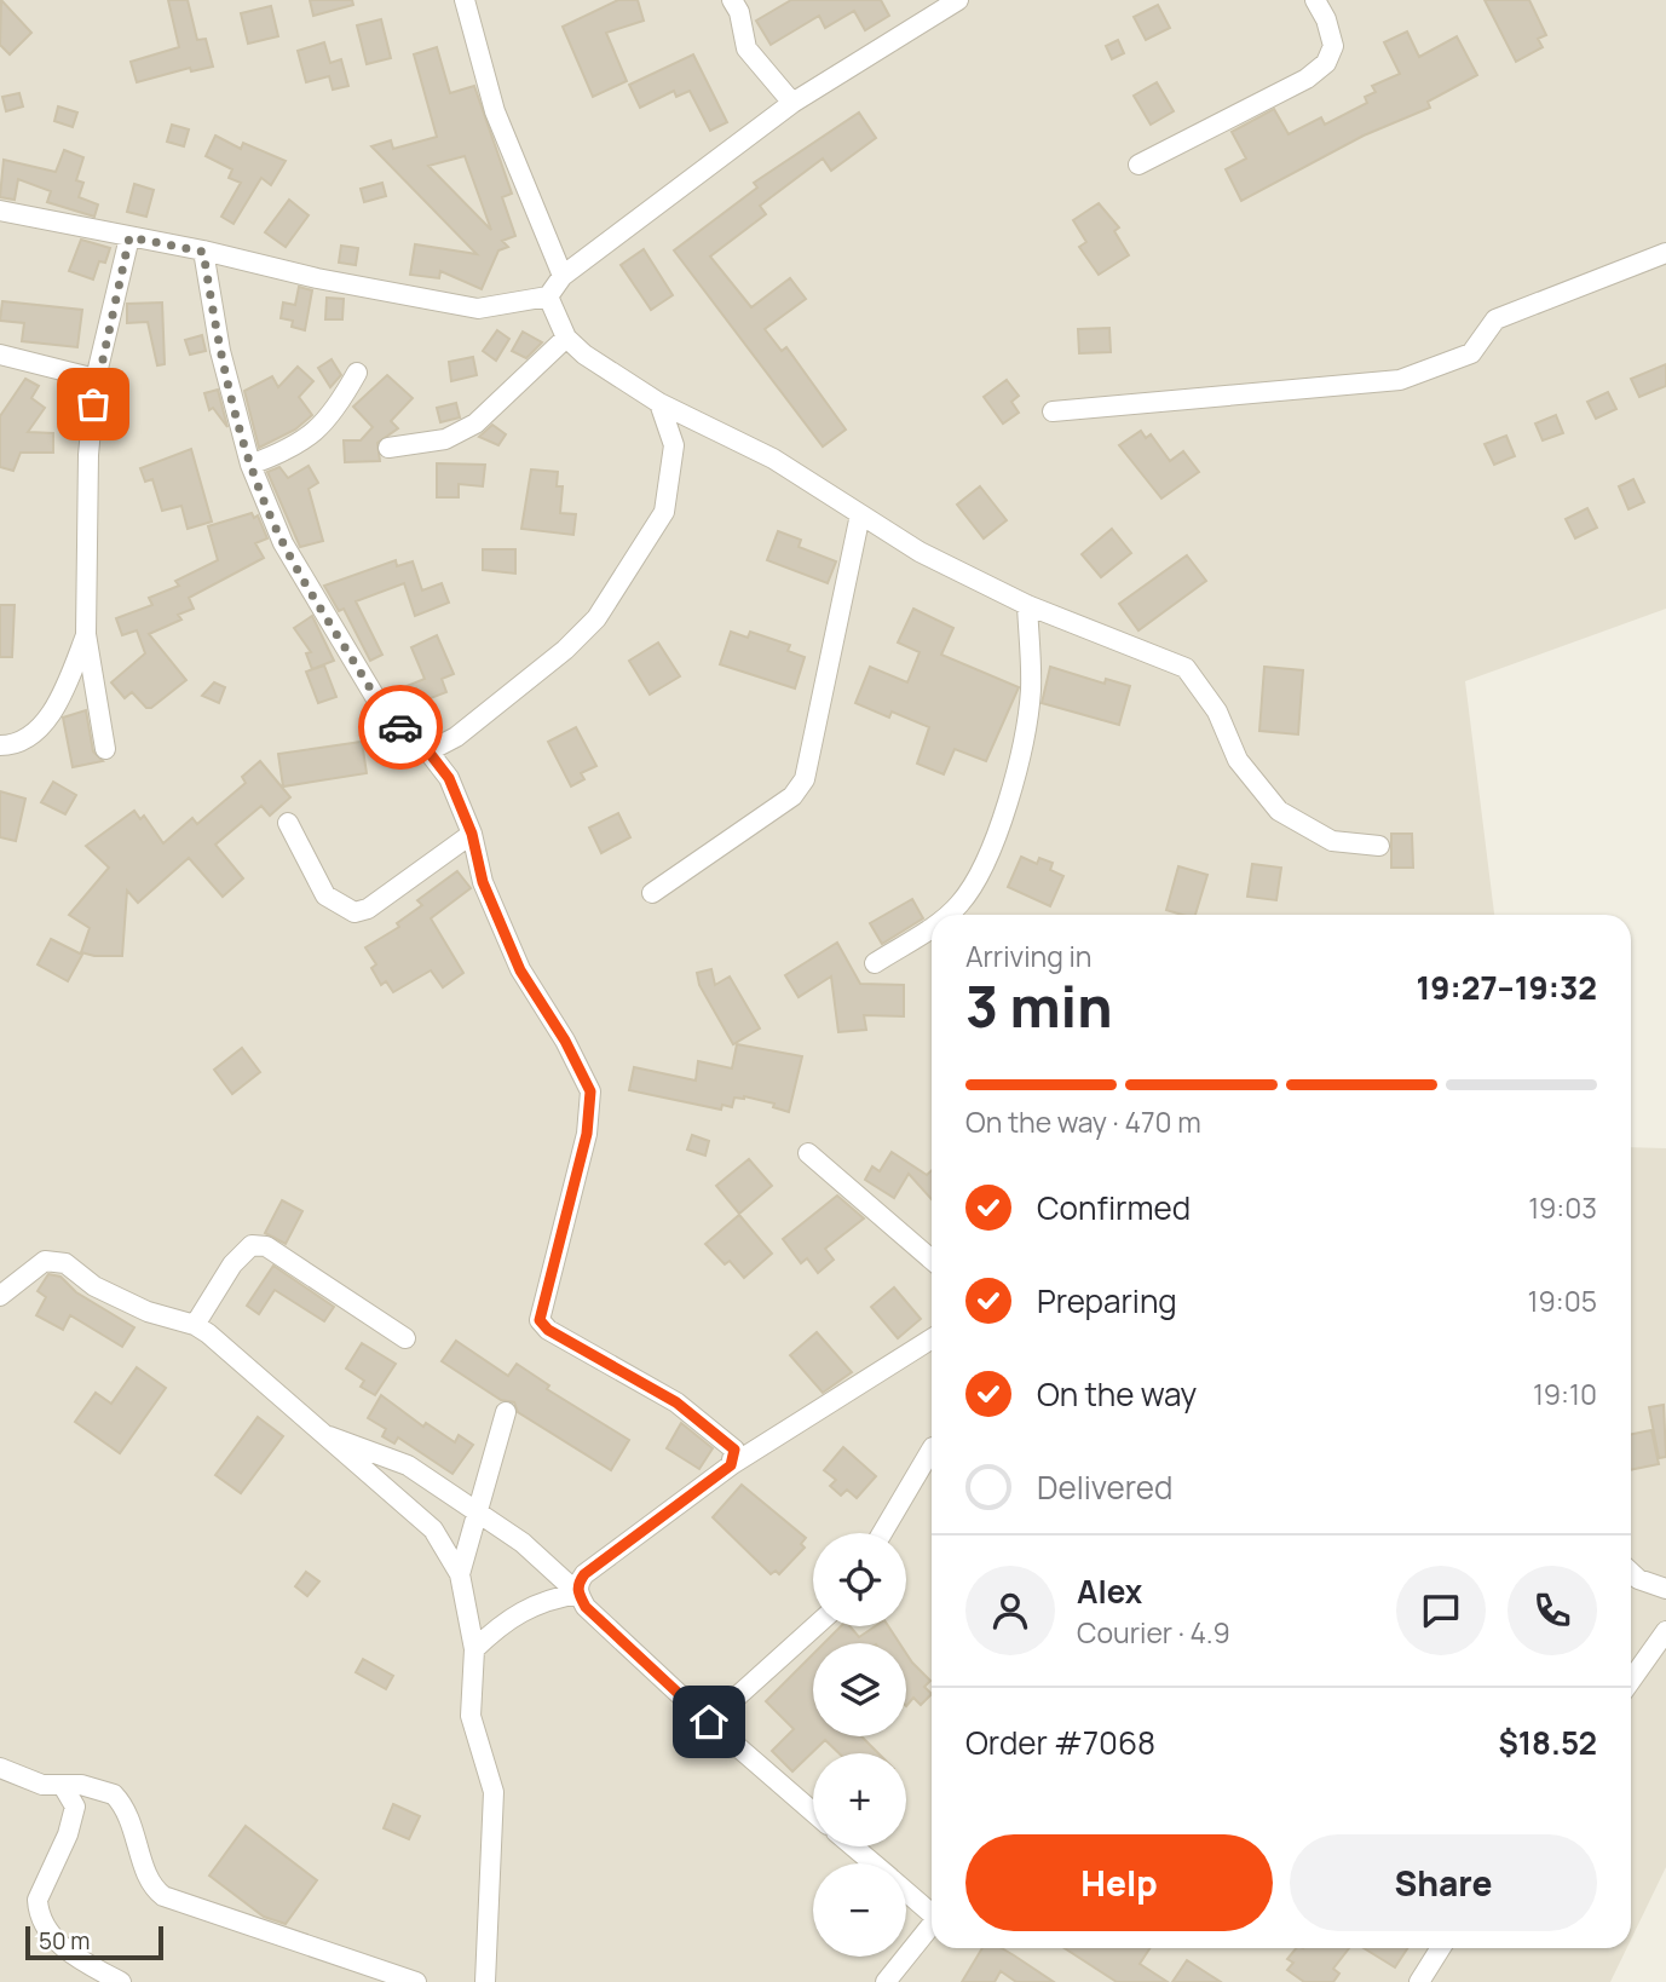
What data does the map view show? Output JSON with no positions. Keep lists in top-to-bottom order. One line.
{"scale_bar":"50 m","page":{"heading":["3 min","Arriving in","19:27–19:32"],"panel":["Alex","Courier · 4.9","Order #7068","$18.52"],"bar":"On the way · 470 m","list":[["Confirmed","19:03"],["Preparing","19:05"],["On the way","19:10"],"Delivered"],"map_buttons":["+","−"],"buttons":["Help","Share"],"scale":"50 m"}}
